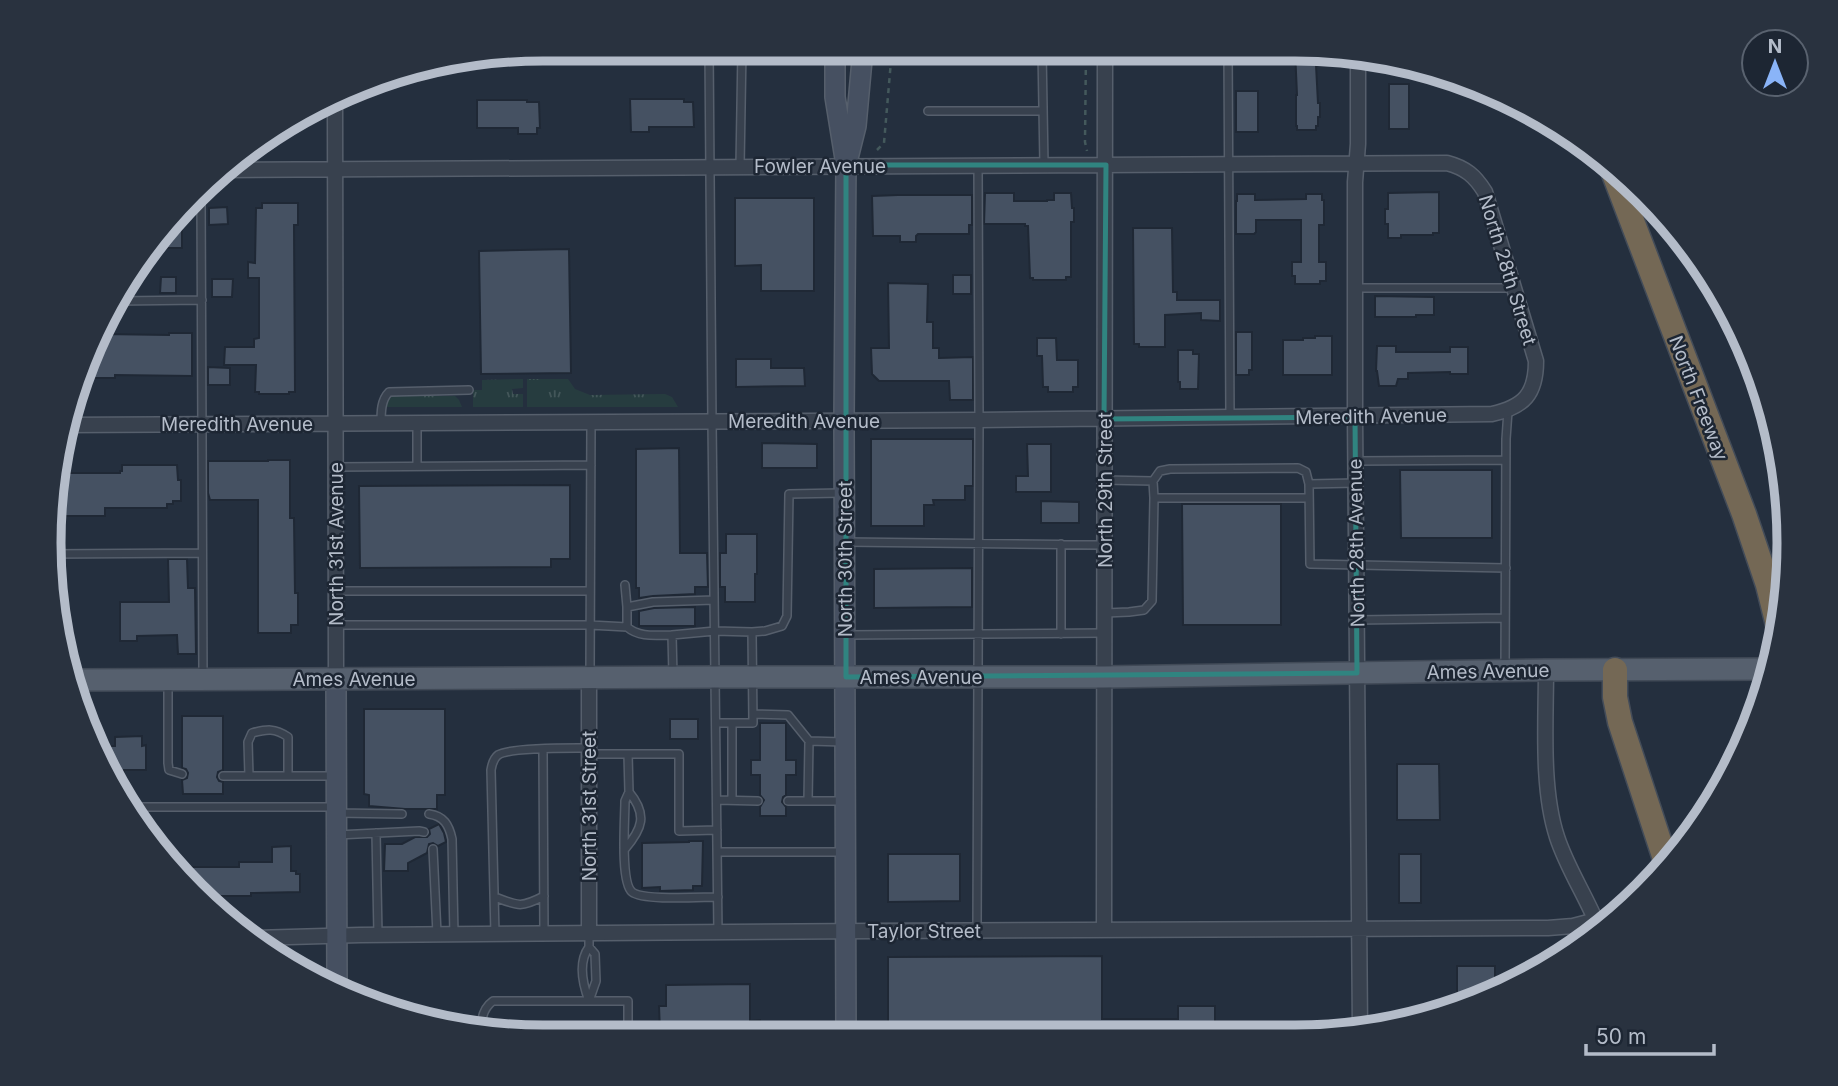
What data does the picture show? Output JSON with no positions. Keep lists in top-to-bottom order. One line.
{"streets":{"highway":["North Freeway"],"main road":["North 31st Avenue","North 30th Street","Ames Avenue"],"street":["Fowler Avenue","North 28th Street","Meredith Avenue","North 29th Street","North 28th Avenue","North 31st Street","Taylor Street"]},"crossings":[["Fowler Avenue","North 28th Street"],["Fowler Avenue","North 29th Street"],["Fowler Avenue","North 28th Avenue"],["Fowler Avenue","North 31st Avenue"],["Fowler Avenue","North 30th Street"],["North 28th Street","Meredith Avenue"],["Meredith Avenue","North 29th Street"],["Meredith Avenue","North 28th Avenue"],["Meredith Avenue","North 31st Avenue"],["Meredith Avenue","North 30th Street"],["North 29th Street","Ames Avenue"],["North 29th Street","Taylor Street"],["North 28th Avenue","Ames Avenue"],["North 28th Avenue","Taylor Street"],["North 31st Avenue","Ames Avenue"],["North 31st Avenue","Taylor Street"],["North 30th Street","Ames Avenue"],["North 30th Street","Taylor Street"],["Ames Avenue","North 31st Street"],["North 31st Street","Taylor Street"]],"scale_bar":"50 m","north":"top"}
